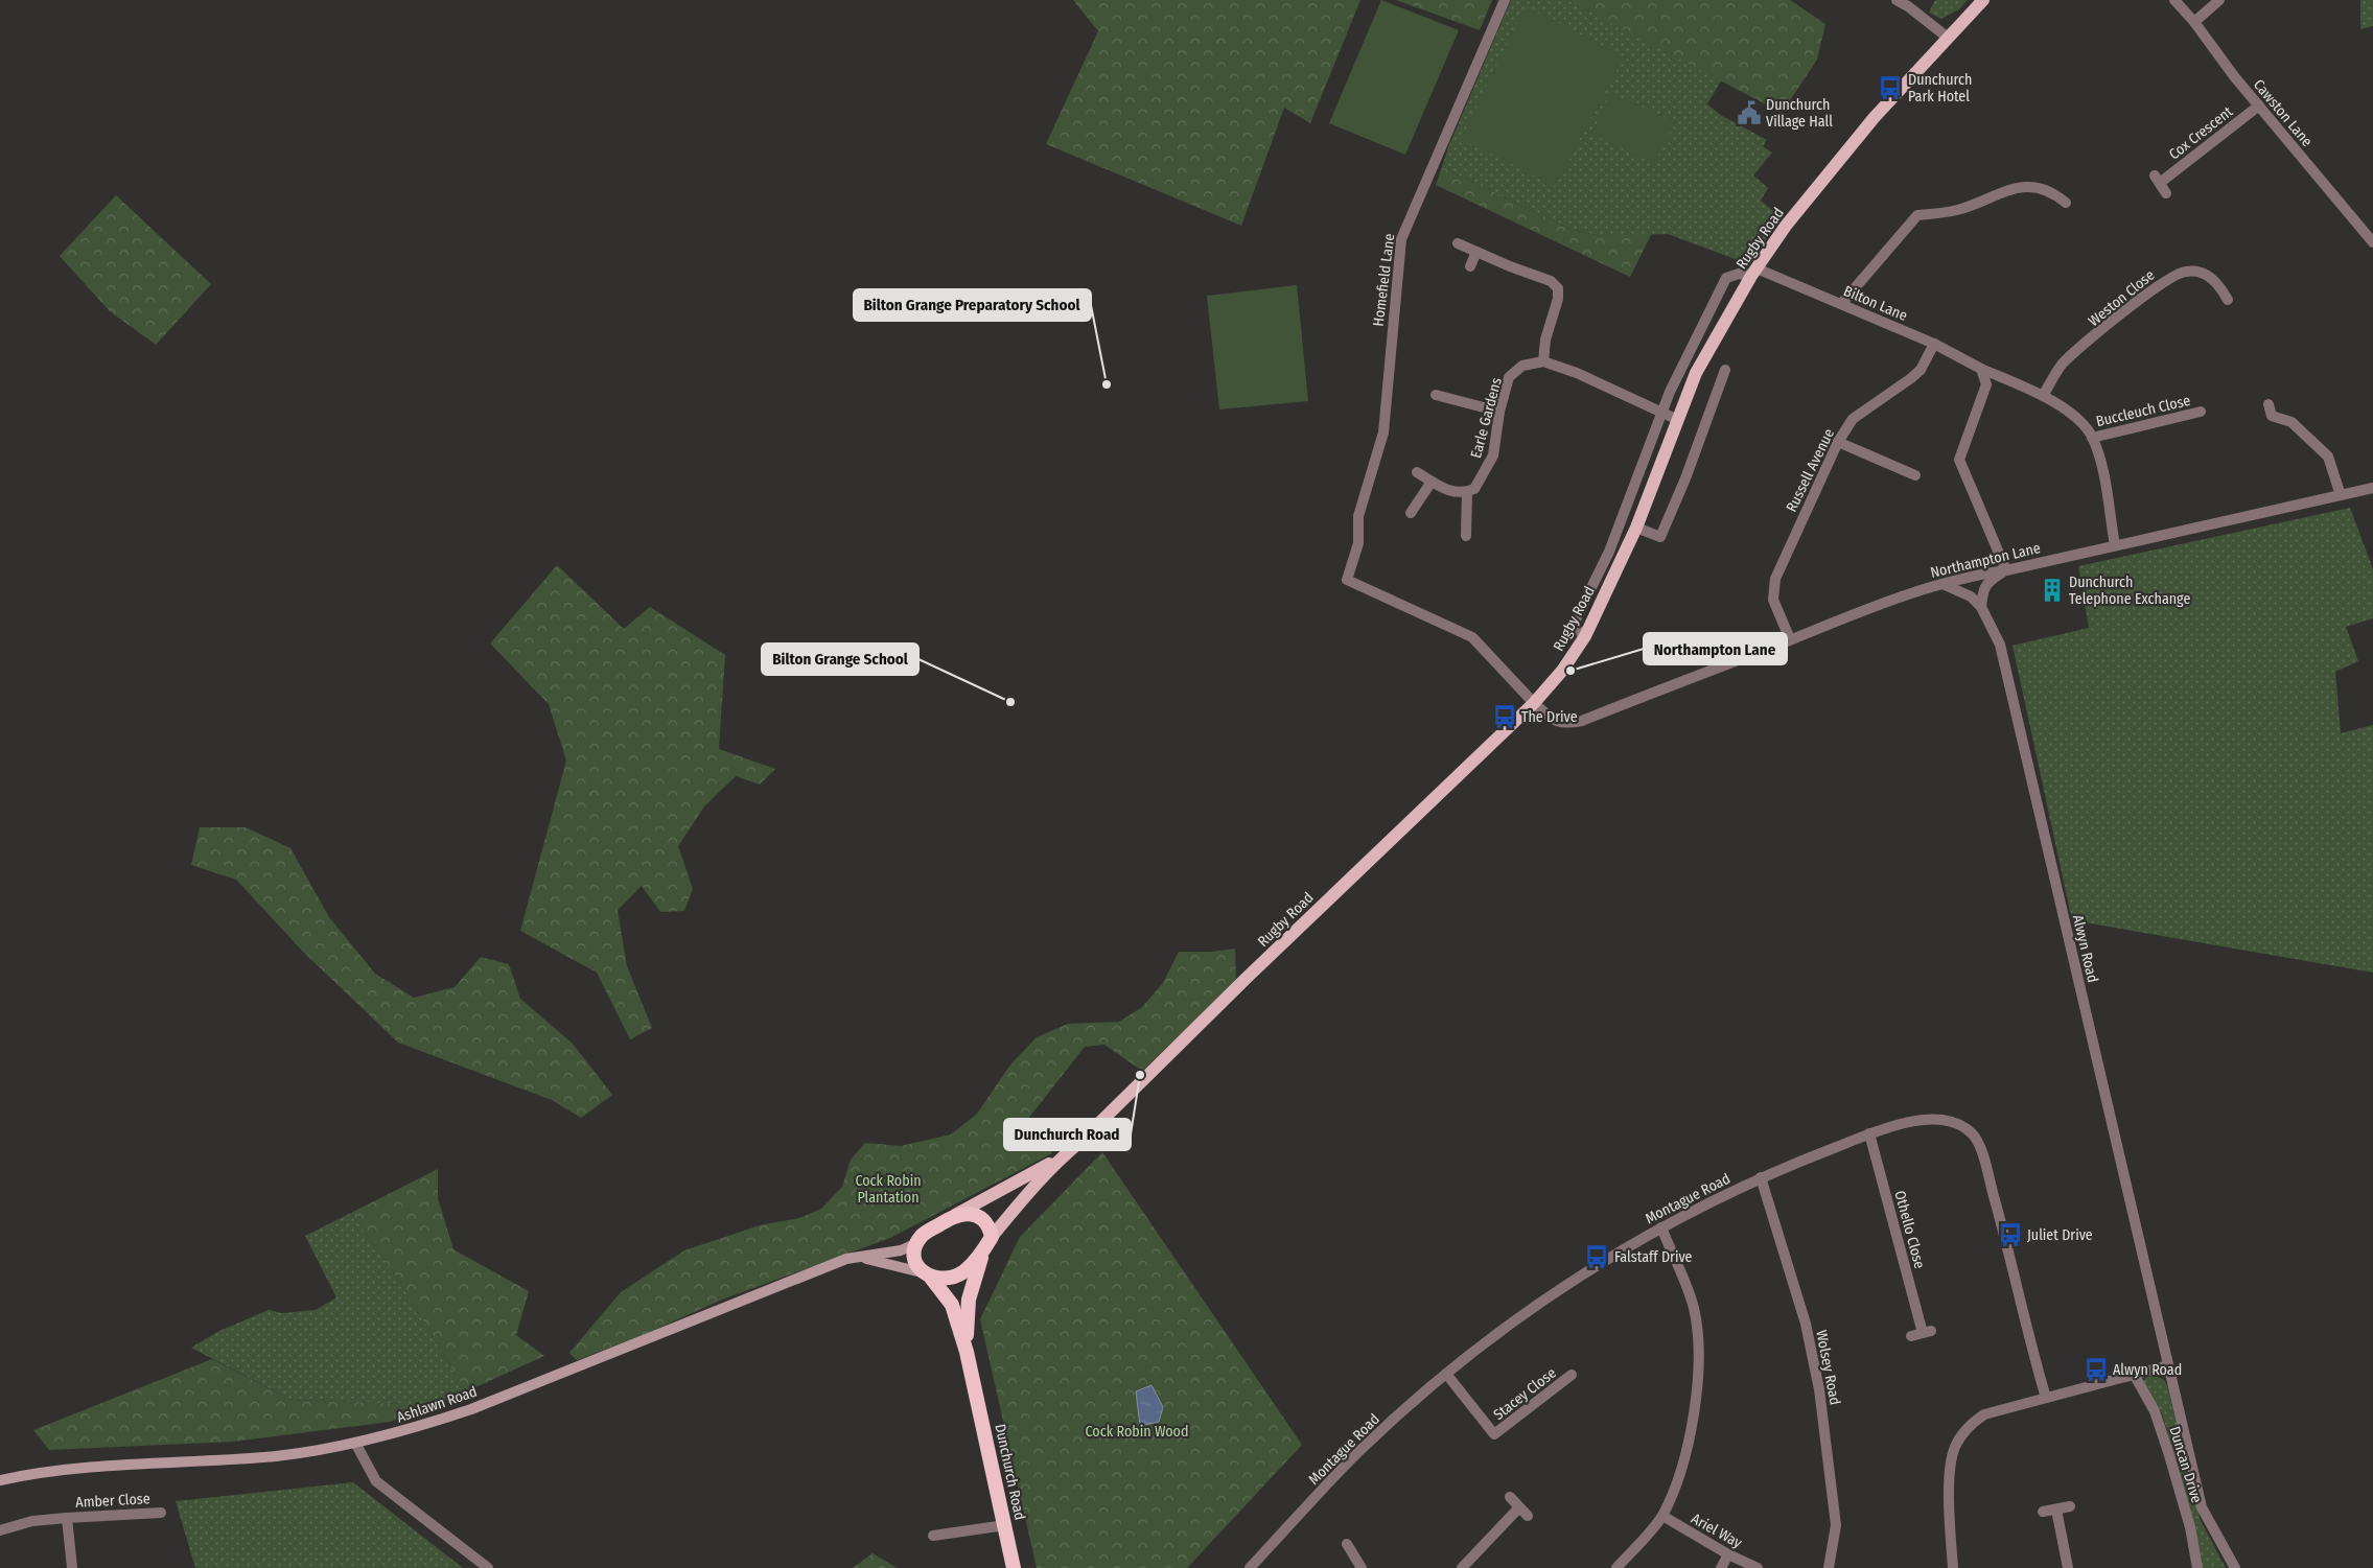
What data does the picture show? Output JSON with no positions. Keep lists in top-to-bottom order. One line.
{"streets":{"highway":["Dunchurch Road"],"main road":["Rugby Road","Ashlawn Road"],"street":["Cawston Lane","Cox Crescent","Homefield Lane","Weston Close","Bilton Lane","Buccleuch Close","Earle Gardens","Russell Avenue","Northampton Lane","Alwyn Road","Montague Road","Othello Close","Wolsey Road","Stacey Close","Duncan Drive","Amber Close","Ariel Way"]},"crossings":[["Cawston Lane","Cox Crescent"],["Rugby Road","Homefield Lane"],["Rugby Road","Bilton Lane"],["Rugby Road","Northampton Lane"],["Homefield Lane","Northampton Lane"],["Weston Close","Bilton Lane"],["Bilton Lane","Buccleuch Close"],["Bilton Lane","Russell Avenue"],["Bilton Lane","Northampton Lane"],["Russell Avenue","Northampton Lane"],["Northampton Lane","Alwyn Road"],["Montague Road","Othello Close"],["Montague Road","Wolsey Road"],["Montague Road","Stacey Close"],["Ashlawn Road","Dunchurch Road"]],"parks":["Cock Robin Plantation","Cock Robin Wood"],"places":{"bus stop":["Dunchurch Park Hotel","The Drive","Juliet Drive","Falstaff Drive","Alwyn Road"],"public building":["Dunchurch Village Hall"],"other":["Bilton Grange Preparatory School","Northampton Lane","Bilton Grange School","Dunchurch Road"],"building":["Dunchurch Telephone Exchange"]}}
